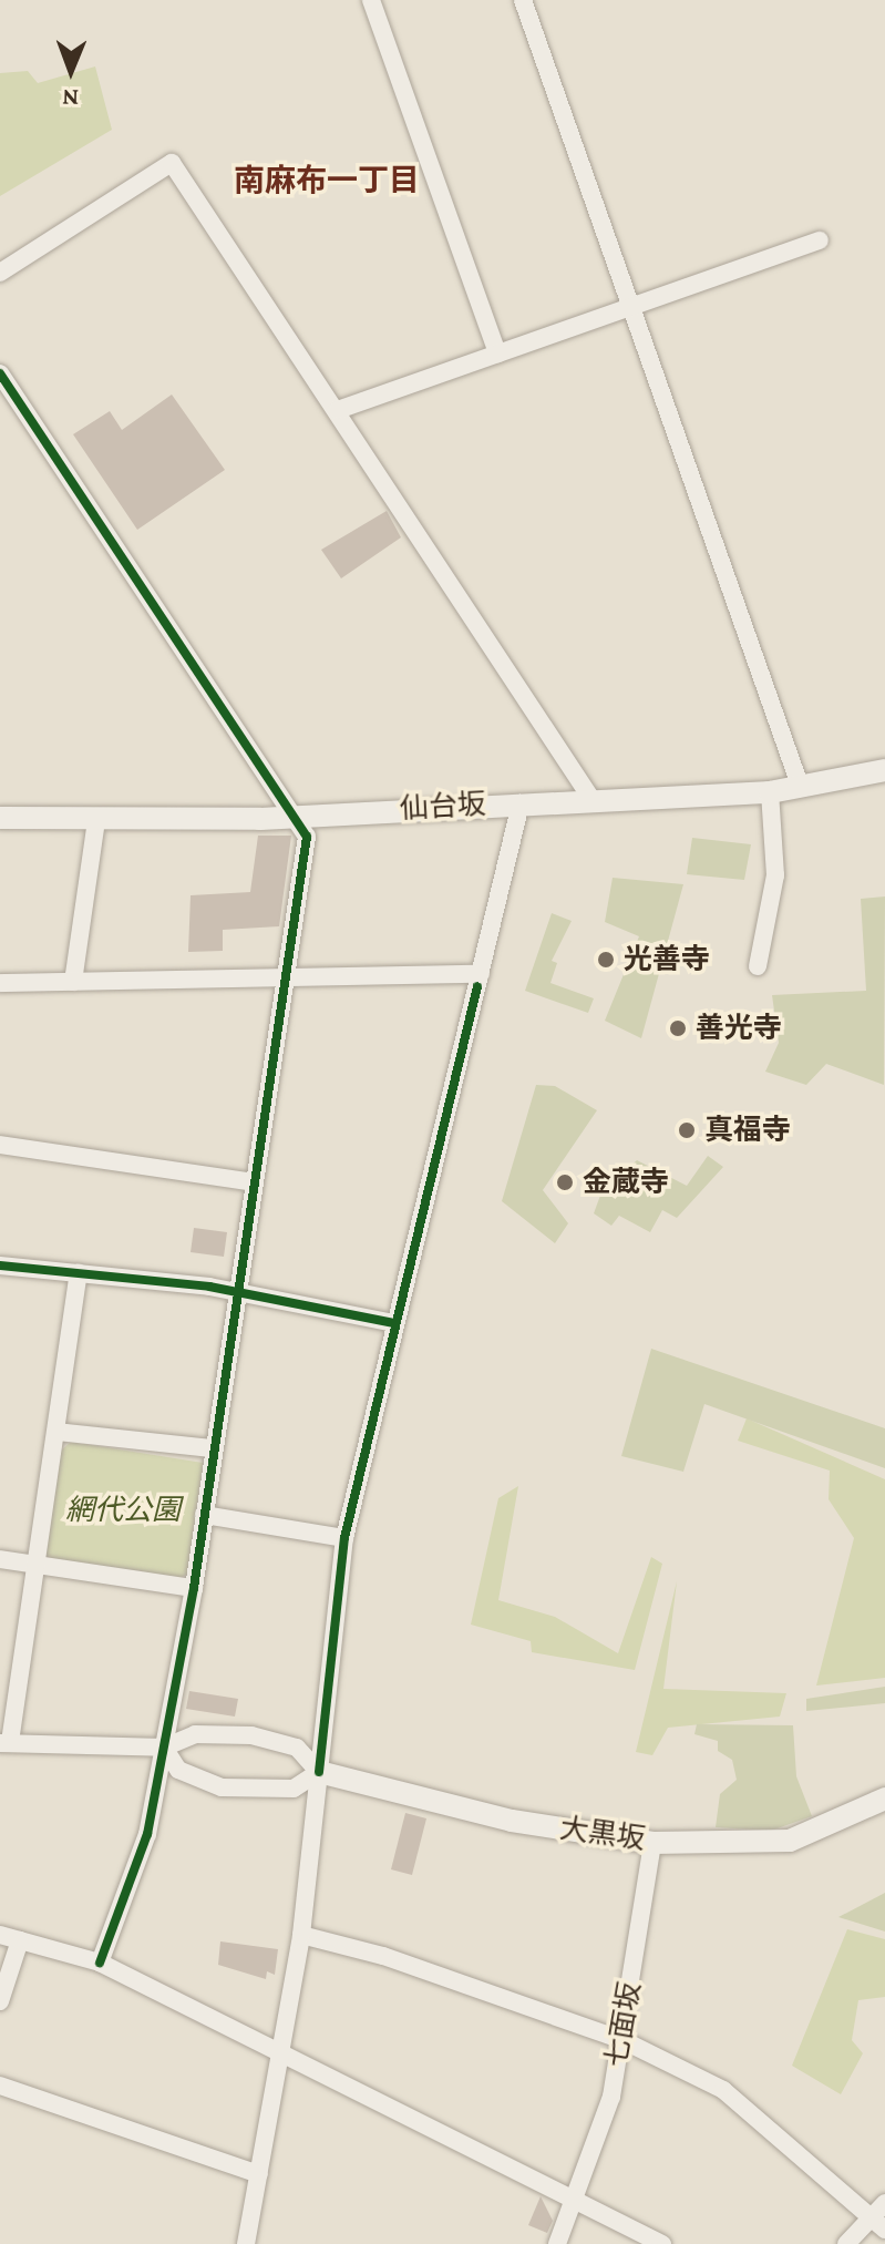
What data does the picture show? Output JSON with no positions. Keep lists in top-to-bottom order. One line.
{"streets":{"street":["仙台坂","大黒坂","七面坂"]},"crossings":[["大黒坂","七面坂"]],"districts":["南麻布一丁目"],"parks":["網代公園"],"places":["光善寺","善光寺","真福寺","金蔵寺"],"north":"bottom"}
